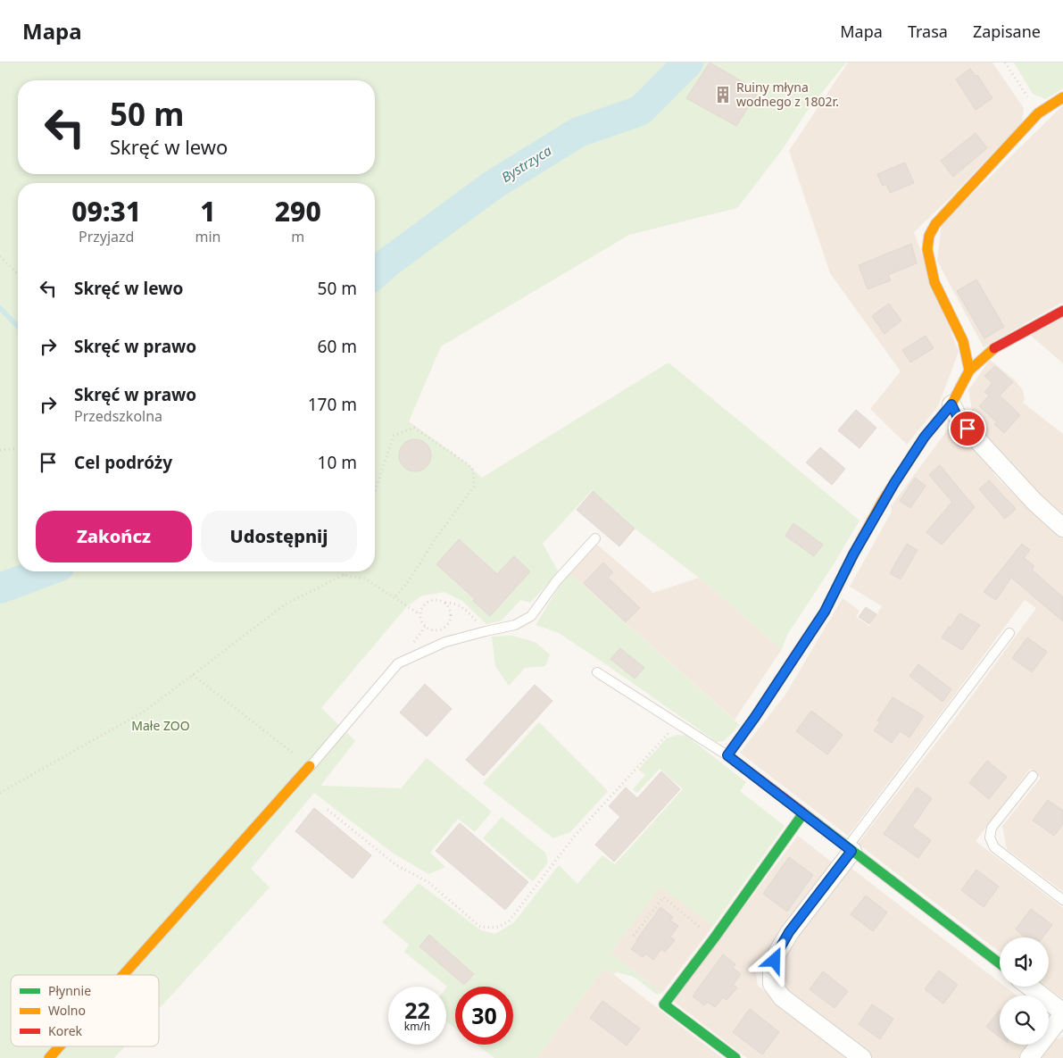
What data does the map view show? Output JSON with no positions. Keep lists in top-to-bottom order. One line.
{"water":["Bystrzyca"],"parks":["Małe ZOO"],"places":{"building":["Ruiny młyna wodnego z 1802r."]},"legend":["Płynnie","Wolno","Korek"],"page":{"header":"Mapa","nav":["Mapa","Trasa","Zapisane"],"turn":["50 m","Skręć w lewo"],"eta":["09:31","Przyjazd","1","min","290","m"],"list":[{"name":"Skręć w lewo","value":"50 m"},{"name":"Skręć w prawo","value":"60 m"},{"name":"Skręć w prawo","note":"Przedszkolna","value":"170 m"},{"name":"Cel podróży","value":"10 m"}],"buttons":["Zakończ","Udostępnij"],"speed":"22 km/h","limit":"30"}}
